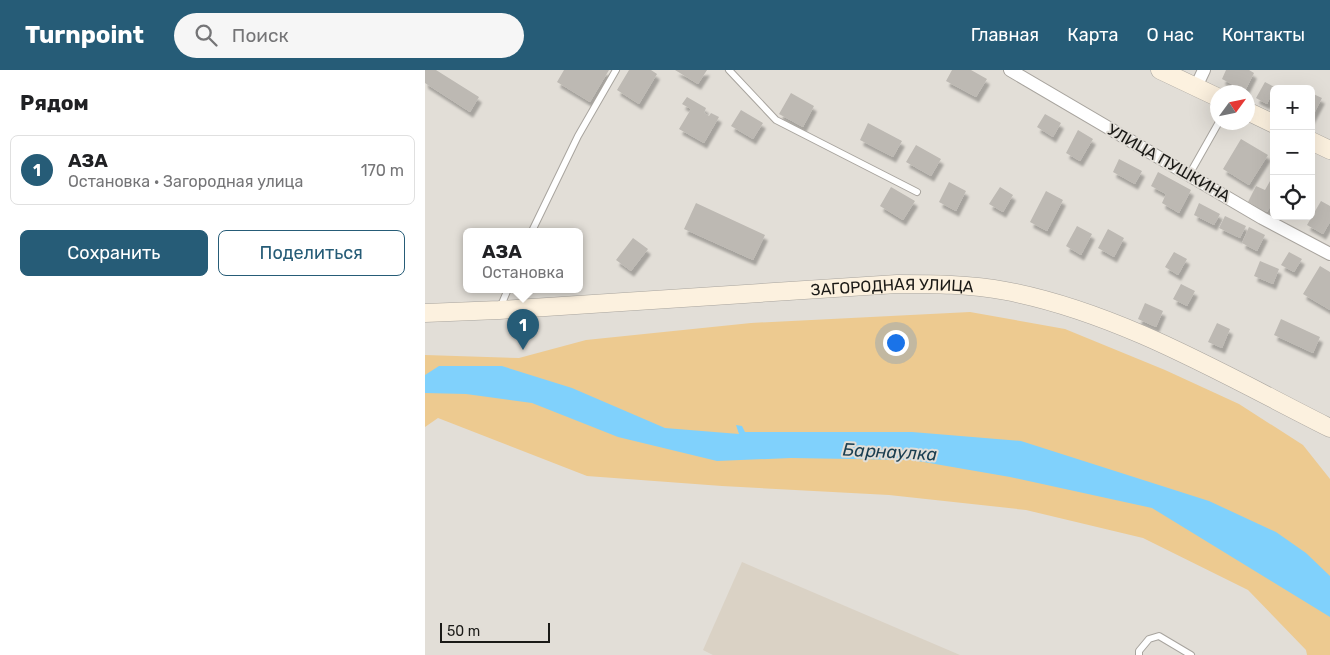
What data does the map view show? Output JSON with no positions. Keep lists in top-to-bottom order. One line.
{"streets":{"main road":["ЗАГОРОДНАЯ УЛИЦА"],"street":["УЛИЦА ПУШКИНА"]},"water":["Барнаулка"],"scale_bar":"50 m","north":"top right","page":{"header":"Turnpoint","search":"Поиск","nav":["Главная","Карта","О нас","Контакты"],"heading":"Рядом","map_buttons":["+","−"],"list":[{"mark":"1","name":"АЗА","note":"Остановка · Загородная улица","value":"170 m"}],"buttons":["Сохранить","Поделиться"],"popup":["АЗА","Остановка"],"pins":"1","scale":"50 m"}}
